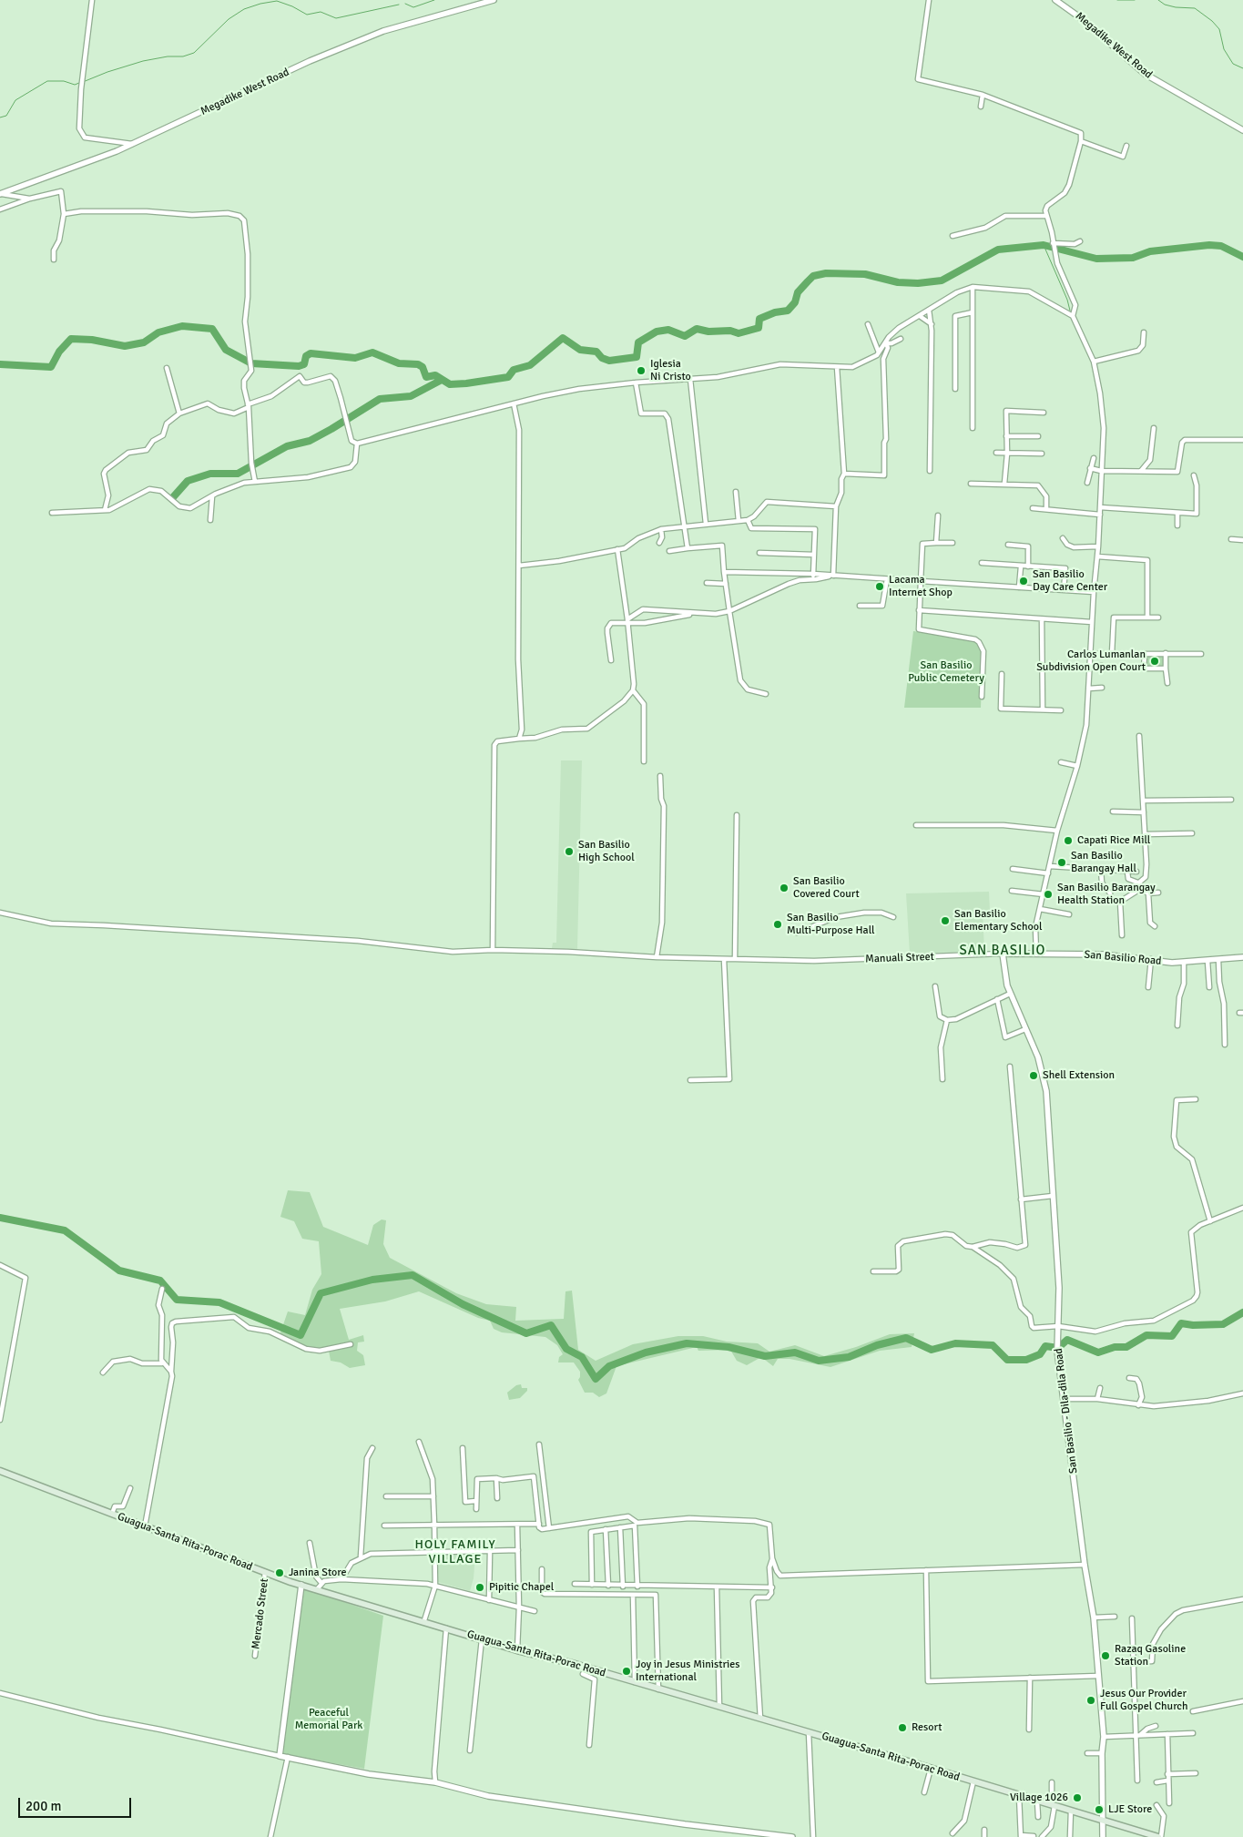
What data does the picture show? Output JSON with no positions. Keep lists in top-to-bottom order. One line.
{"streets":{"main road":["Guagua-Santa Rita-Porac Road"],"street":["Megadike West Road","Manuali Street","San Basilio Road","San Basilio - Dila-dila Road","Mercado Street"]},"crossings":[["Manuali Street","San Basilio Road"],["Manuali Street","San Basilio - Dila-dila Road"],["San Basilio Road","San Basilio - Dila-dila Road"],["San Basilio - Dila-dila Road","Guagua-Santa Rita-Porac Road"],["Guagua-Santa Rita-Porac Road","Mercado Street"]],"districts":["SAN BASILIO","HOLY FAMILY VILLAGE"],"parks":["San Basilio Public Cemetery","Peaceful Memorial Park"],"places":["Iglesia Ni Cristo","San Basilio Day Care Center","Lacama Internet Shop","Carlos Lumanlan Subdivision Open Court","Capati Rice Mill","San Basilio High School","San Basilio Barangay Hall","San Basilio Covered Court","San Basilio Barangay Health Station","San Basilio Elementary School","San Basilio Multi-Purpose Hall","Shell Extension","Janina Store","Pipitic Chapel","Razaq Gasoline Station","Joy in Jesus Ministries International","Jesus Our Provider Full Gospel Church","Resort","Village 1026","LJE Store"],"scale_bar":"200 m"}
